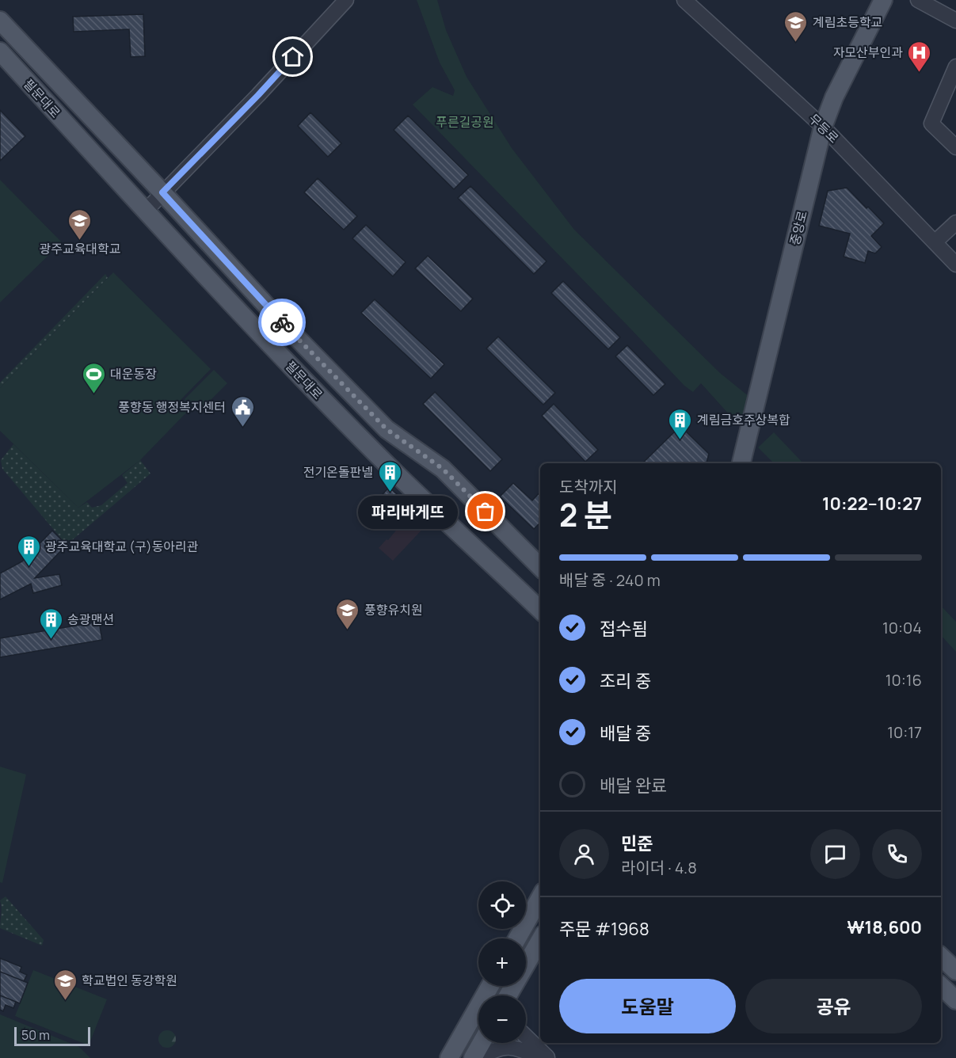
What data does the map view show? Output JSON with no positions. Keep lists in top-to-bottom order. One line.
{"streets":{"main road":["필문대로","중앙로"],"street":["무등로"]},"crossings":[["무등로","중앙로"]],"parks":["푸른길공원"],"places":{"school or university":["계림초등학교","광주교육대학교","풍향유치원","학교법인 동강학원"],"hospital":["자모산부인과"],"sports":["대운동장"],"public building":["풍향동 행정복지센터"],"building":["계림금호주상복합","전기온돌판넬","광주교육대학교 (구)동아리관","송광맨션"],"other":["파리바게뜨"]},"scale_bar":"50 m","page":{"heading":["2 분","도착까지","10:22–10:27"],"panel":["민준","라이더 · 4.8","주문 #1968","₩18,600"],"bubble":"파리바게뜨","bar":"배달 중 · 240 m","list":[["접수됨","10:04"],["조리 중","10:16"],["배달 중","10:17"],"배달 완료"],"map_buttons":["+","−"],"buttons":["도움말","공유"],"scale":"50 m"}}
